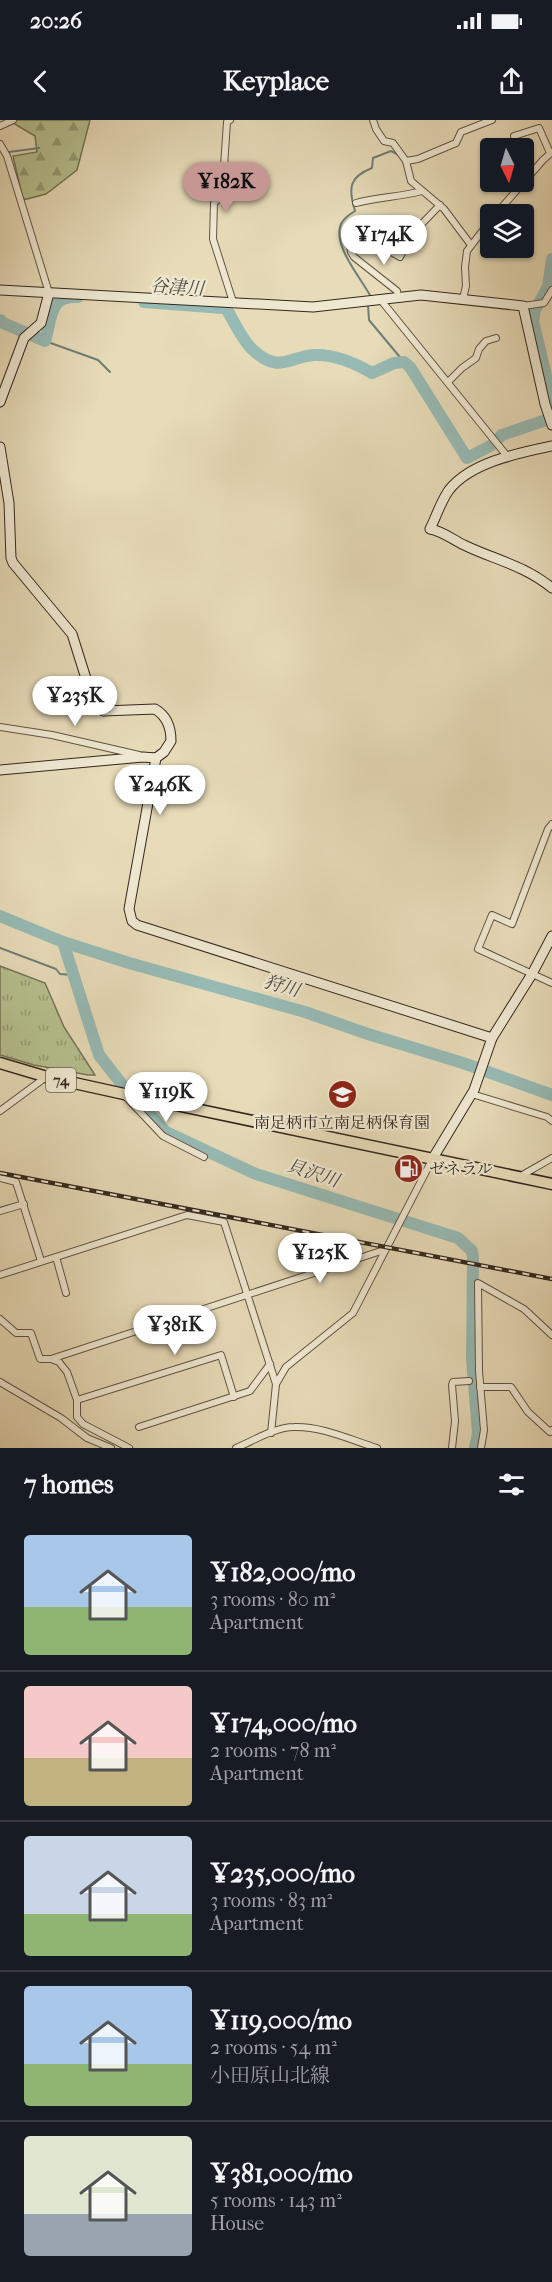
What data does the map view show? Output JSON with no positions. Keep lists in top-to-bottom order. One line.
{"streets":{"main road":["74"]},"water":["谷津川","狩川","貝沢川"],"places":{"school or university":["南足柄市立南足柄保育園"],"fuel station":["ゼネラル"]},"north":"bottom","page":{"status":"20:26","header":"Keyplace","price":["¥182K","¥174K","¥235K","¥246K","¥119K","¥125K","¥381K"],"heading":"7 homes","list":[{"name":"¥182,000/mo","note":"3 rooms · 80 m² · Apartment"},{"name":"¥174,000/mo","note":"2 rooms · 78 m² · Apartment"},{"name":"¥235,000/mo","note":"3 rooms · 83 m² · Apartment"},{"name":"¥119,000/mo","note":"2 rooms · 54 m² · 小田原山北線"},{"name":"¥381,000/mo","note":"5 rooms · 143 m² · House"}]}}
